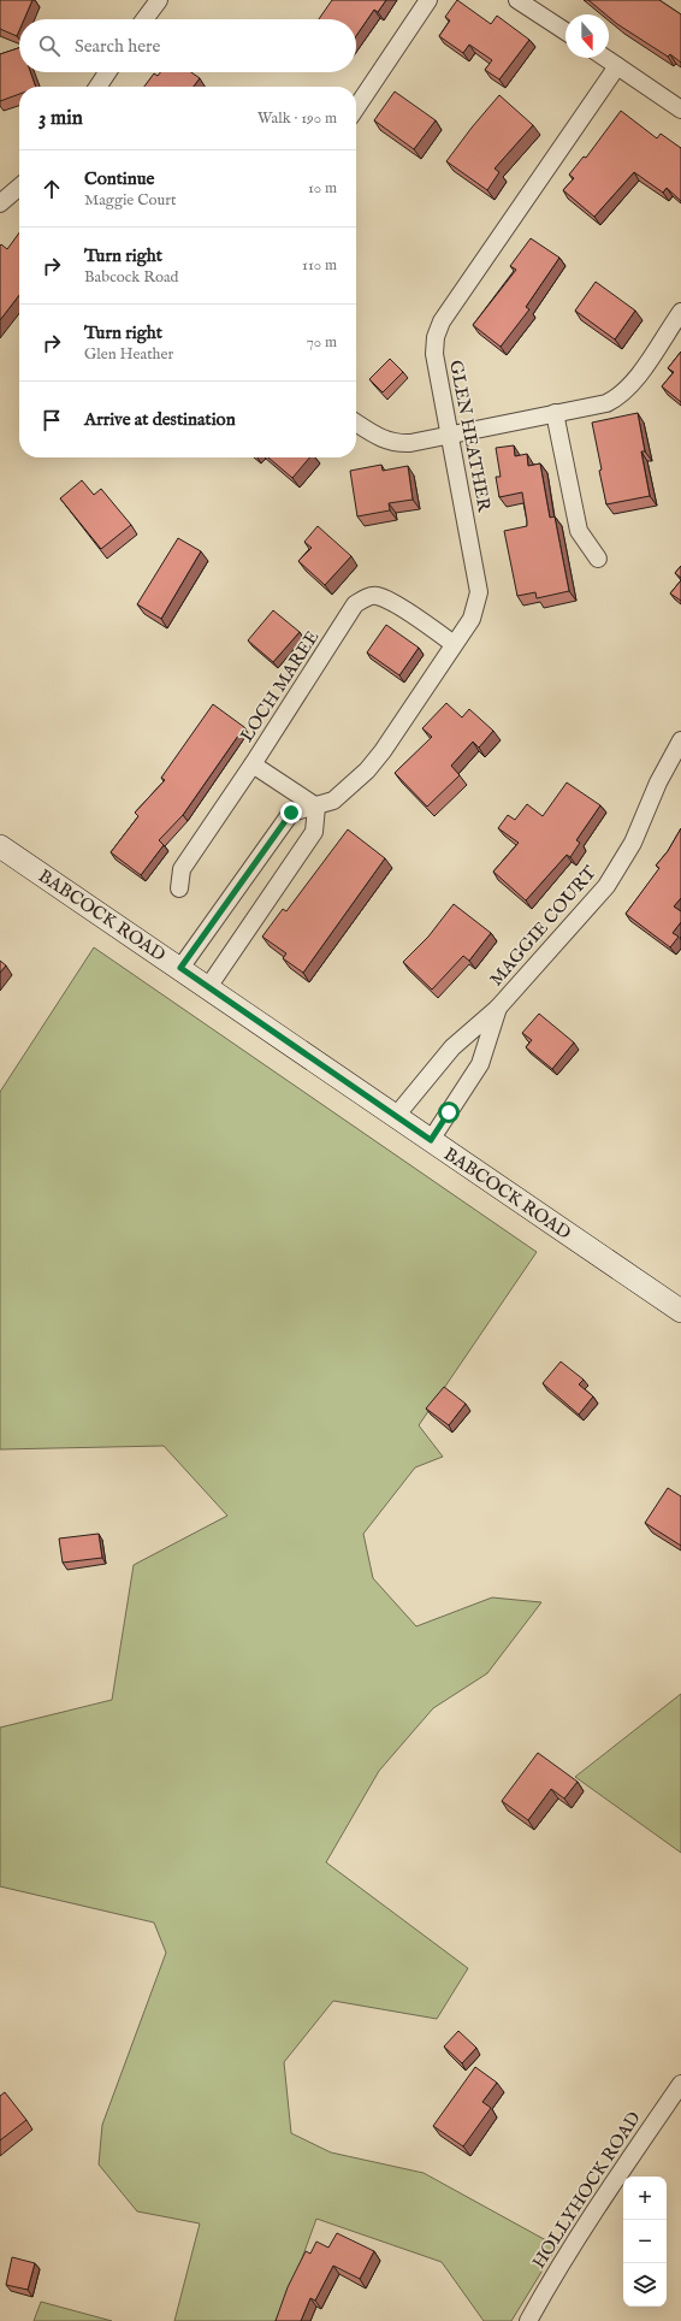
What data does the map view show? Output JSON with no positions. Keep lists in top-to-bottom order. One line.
{"streets":{"main road":["BABCOCK ROAD"],"street":["GLEN HEATHER","LOCH MAREE","MAGGIE COURT","HOLLYHOCK ROAD"]},"crossings":[["GLEN HEATHER","LOCH MAREE"],["GLEN HEATHER","BABCOCK ROAD"],["BABCOCK ROAD","MAGGIE COURT"]],"north":"bottom","page":{"search":"Search here","heading":["3 min","Walk · 190 m"],"list":[["Continue","Maggie Court","10 m"],["Turn right","Babcock Road","110 m"],["Turn right","Glen Heather","70 m"],"Arrive at destination"],"map_buttons":["+","−"]}}
